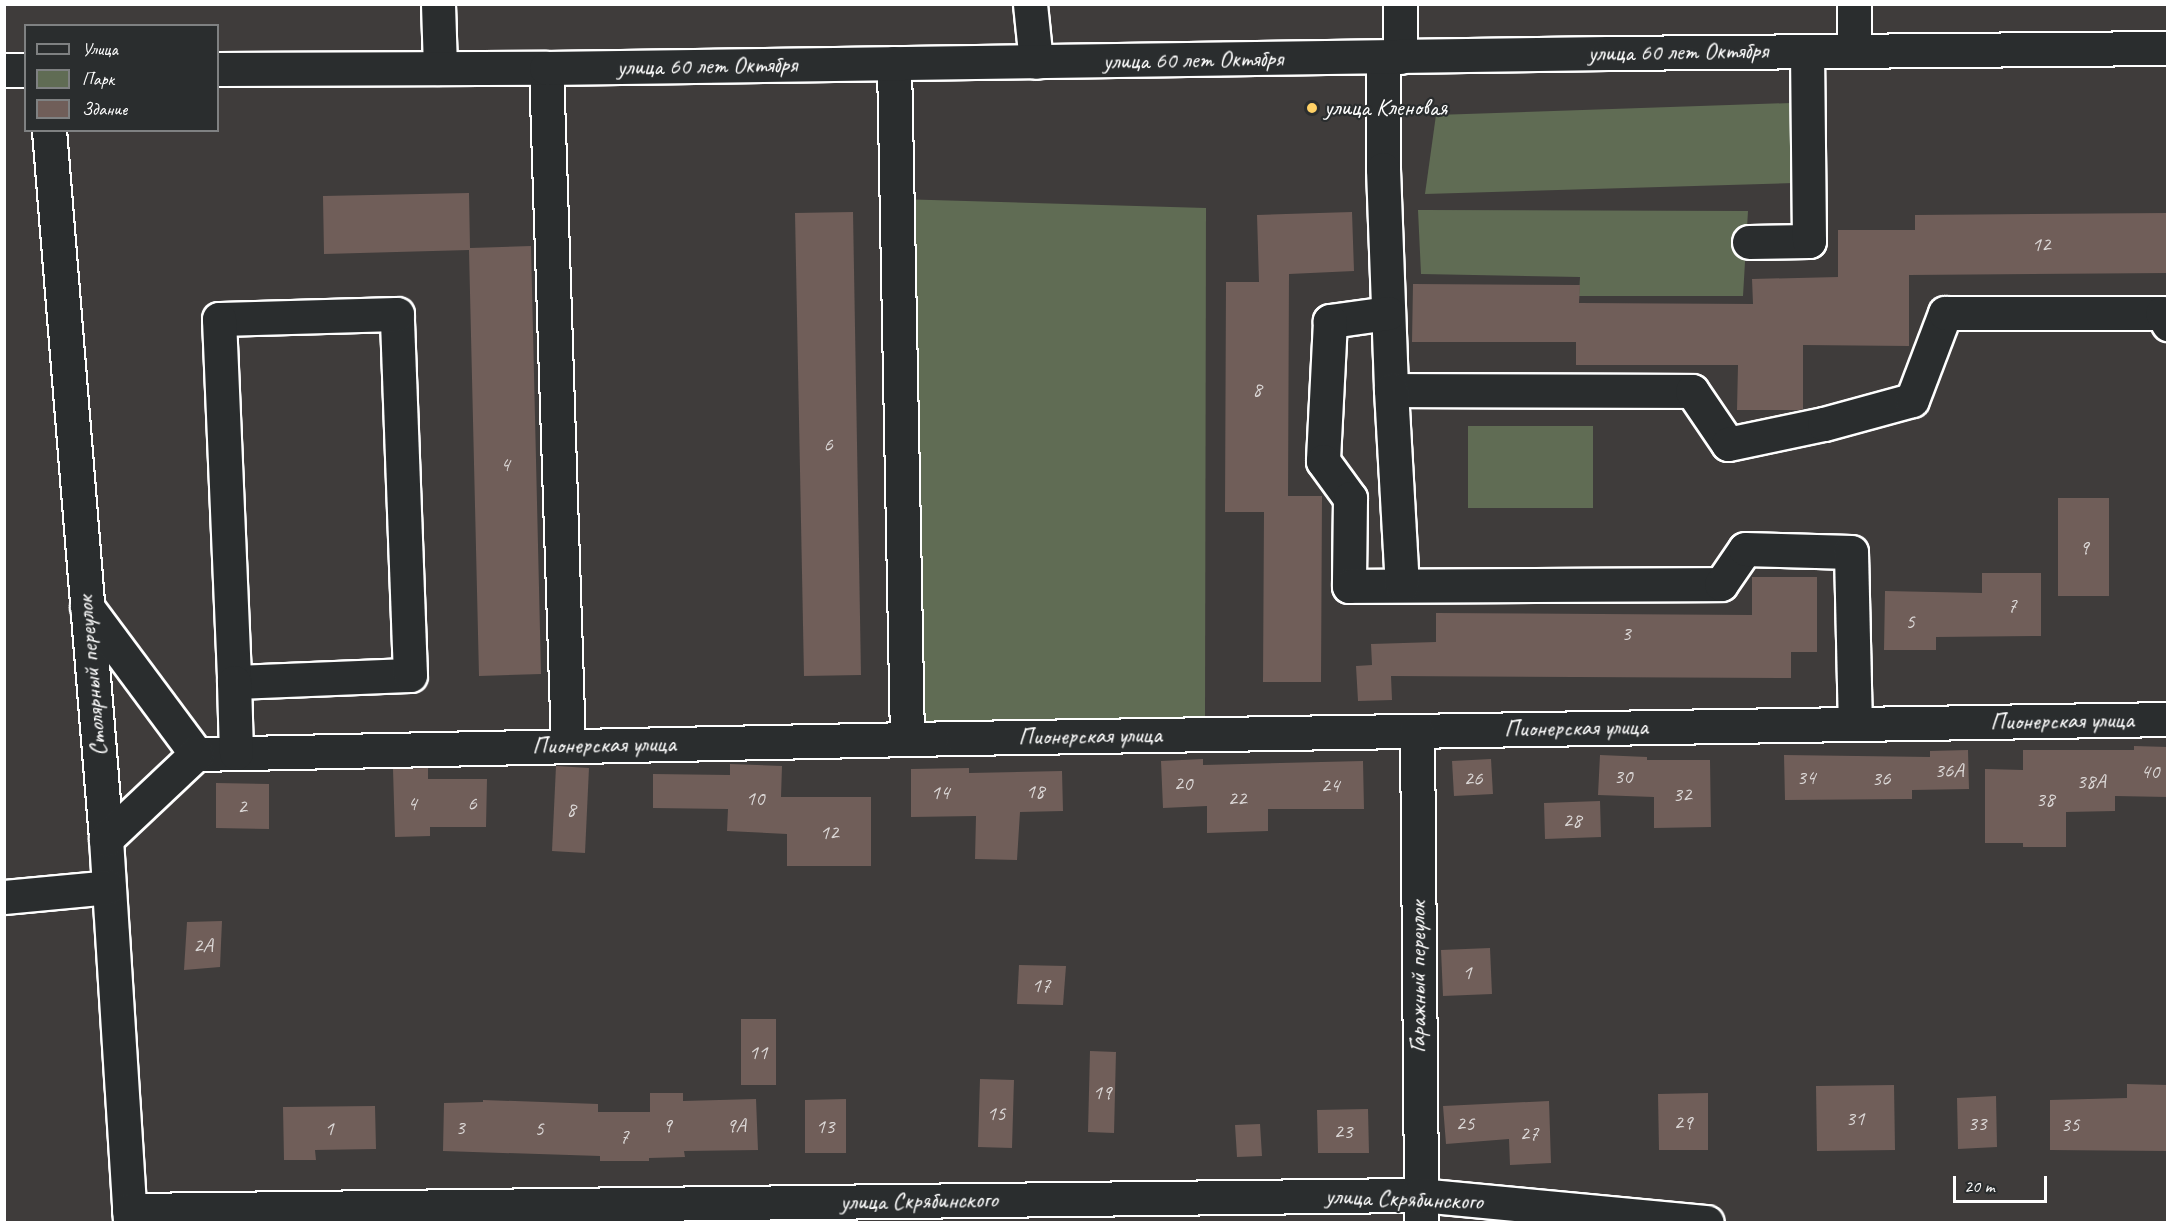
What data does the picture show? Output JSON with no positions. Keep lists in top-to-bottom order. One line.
{"streets":{"street":["улица 60 лет Октября","Столярный переулок","Пионерская улица","Гаражный переулок","улица Скрябинского"]},"crossings":[["Столярный переулок","улица Скрябинского"],["Пионерская улица","Гаражный переулок"],["Гаражный переулок","улица Скрябинского"]],"places":["улица Кленовая"],"house_numbers":["12","8","6","4","9","7","5","3","36А","40","30","34","26","36","38А","20","24","18","14","32","10","22","38","4","6","2","8","28","12","2А","1","17","11","19","15","31","29","25","33","35","9","9А","13","3","1","5","23","27","7"],"legend":["Улица","Парк","Здание"],"scale_bar":"20 m"}
